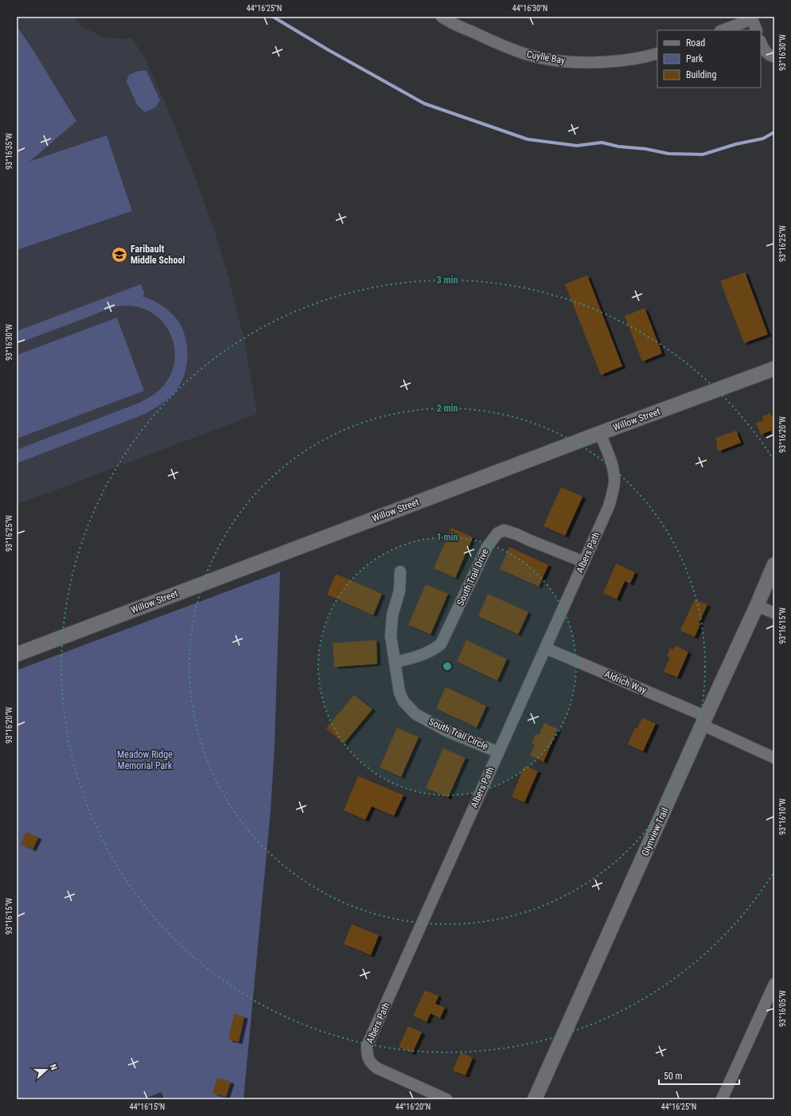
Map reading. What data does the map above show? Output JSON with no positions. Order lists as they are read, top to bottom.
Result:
{
  "streets": {
    "street": [
      "Cuylle Bay",
      "Willow Street",
      "Albers Path",
      "South Trail Drive",
      "Aldrich Way",
      "South Trail Circle",
      "Glynview Trail"
    ]
  },
  "crossings": [
    ["Willow Street", "Albers Path"],
    ["Albers Path", "South Trail Drive"],
    ["Albers Path", "Aldrich Way"],
    ["Albers Path", "South Trail Circle"],
    ["South Trail Drive", "South Trail Circle"],
    ["Aldrich Way", "Glynview Trail"]
  ],
  "parks": ["Meadow Ridge Memorial Park"],
  "places": {
    "school or university": ["Faribault Middle School"]
  },
  "legend": ["Road", "Park", "Building"],
  "scale_bar": "50 m",
  "north": "right",
  "coordinates": [
    "44°16'25\"N",
    "44°16'30\"N",
    "93°16'30\"W",
    "93°16'35\"W",
    "93°16'25\"W",
    "93°16'20\"W",
    "93°16'15\"W",
    "93°16'10\"W",
    "93°16'05\"W",
    "44°16'15\"N",
    "44°16'20\"N"
  ],
  "rings": ["3 min", "2 min", "1 min"]
}
